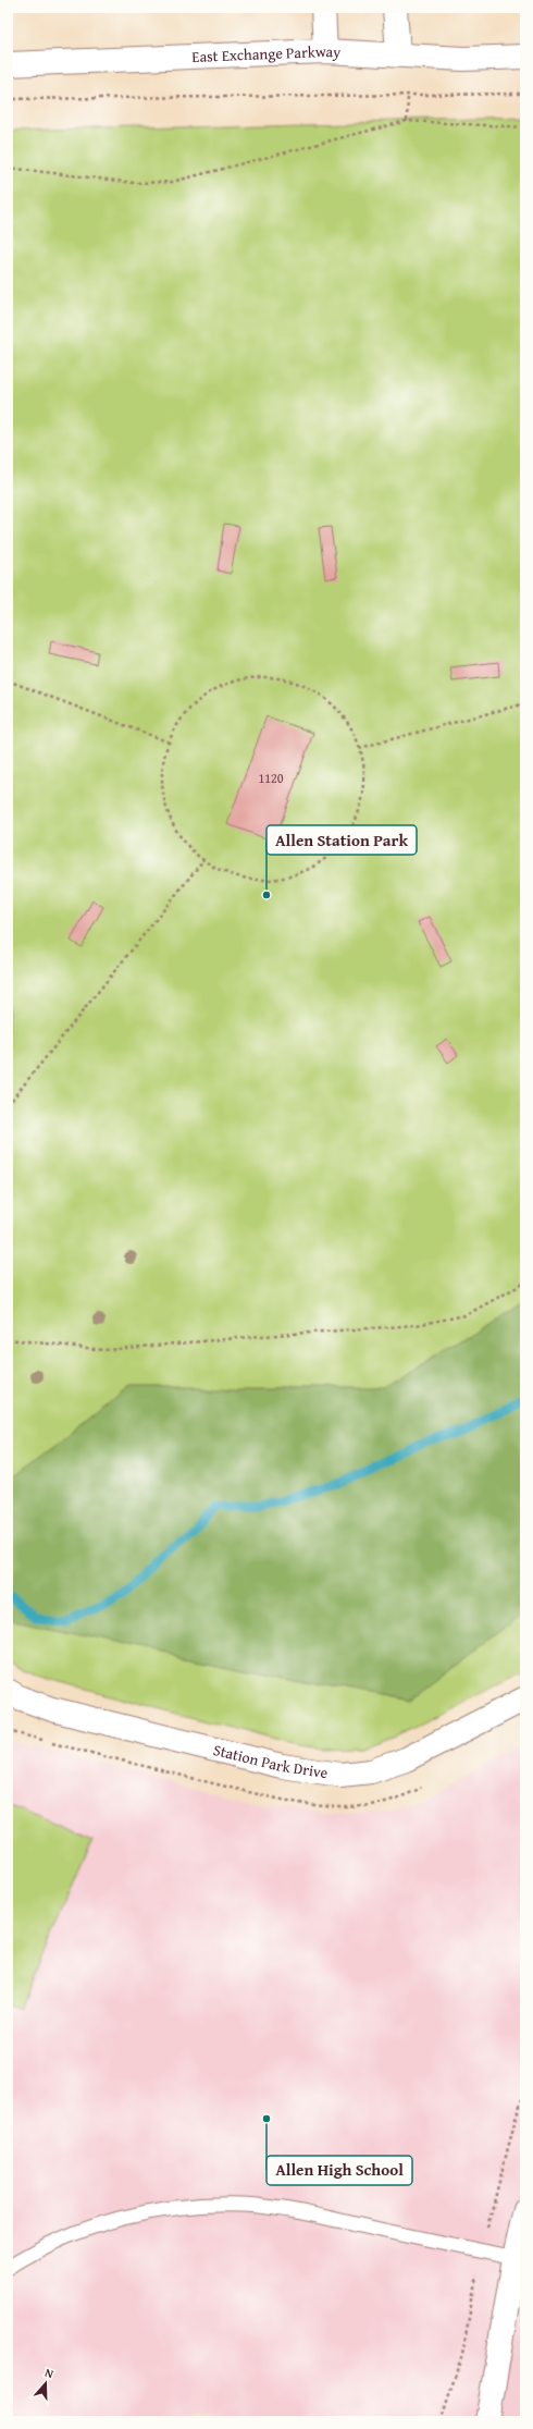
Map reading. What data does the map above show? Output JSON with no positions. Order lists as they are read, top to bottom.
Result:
{
  "streets": {
    "street": ["East Exchange Parkway", "Station Park Drive"]
  },
  "places": ["Allen Station Park", "Allen High School"],
  "house_numbers": ["1120"],
  "north": "top"
}
